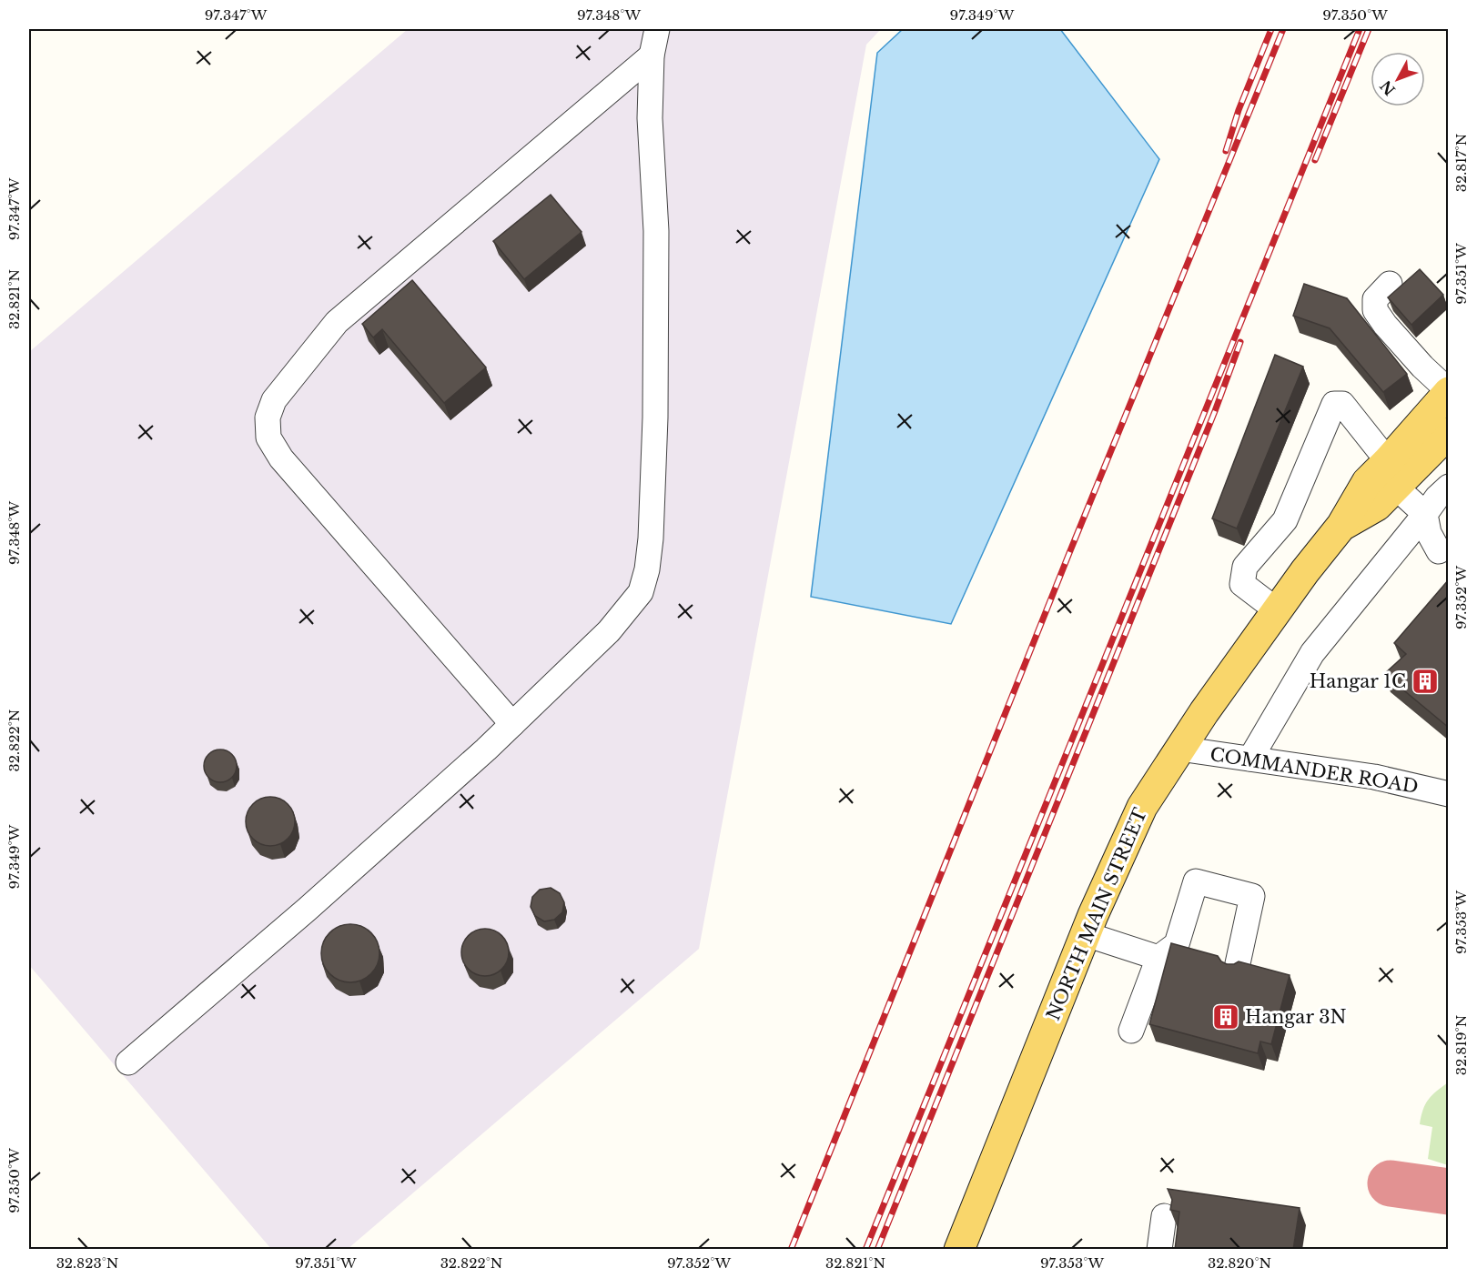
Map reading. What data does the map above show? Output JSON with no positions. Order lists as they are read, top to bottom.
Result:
{
  "streets": {
    "main road": ["NORTH MAIN STREET"],
    "street": ["COMMANDER ROAD"]
  },
  "crossings": [
    ["COMMANDER ROAD", "NORTH MAIN STREET"]
  ],
  "places": {
    "building": ["Hangar 1C", "Hangar 3N"]
  },
  "north": "bottom left",
  "coordinates": [
    "97.347°W",
    "97.348°W",
    "97.349°W",
    "97.350°W",
    "32.817°N",
    "97.351°W",
    "32.821°N",
    "97.352°W",
    "32.822°N",
    "97.353°W",
    "32.819°N",
    "32.823°N",
    "32.820°N"
  ]
}
